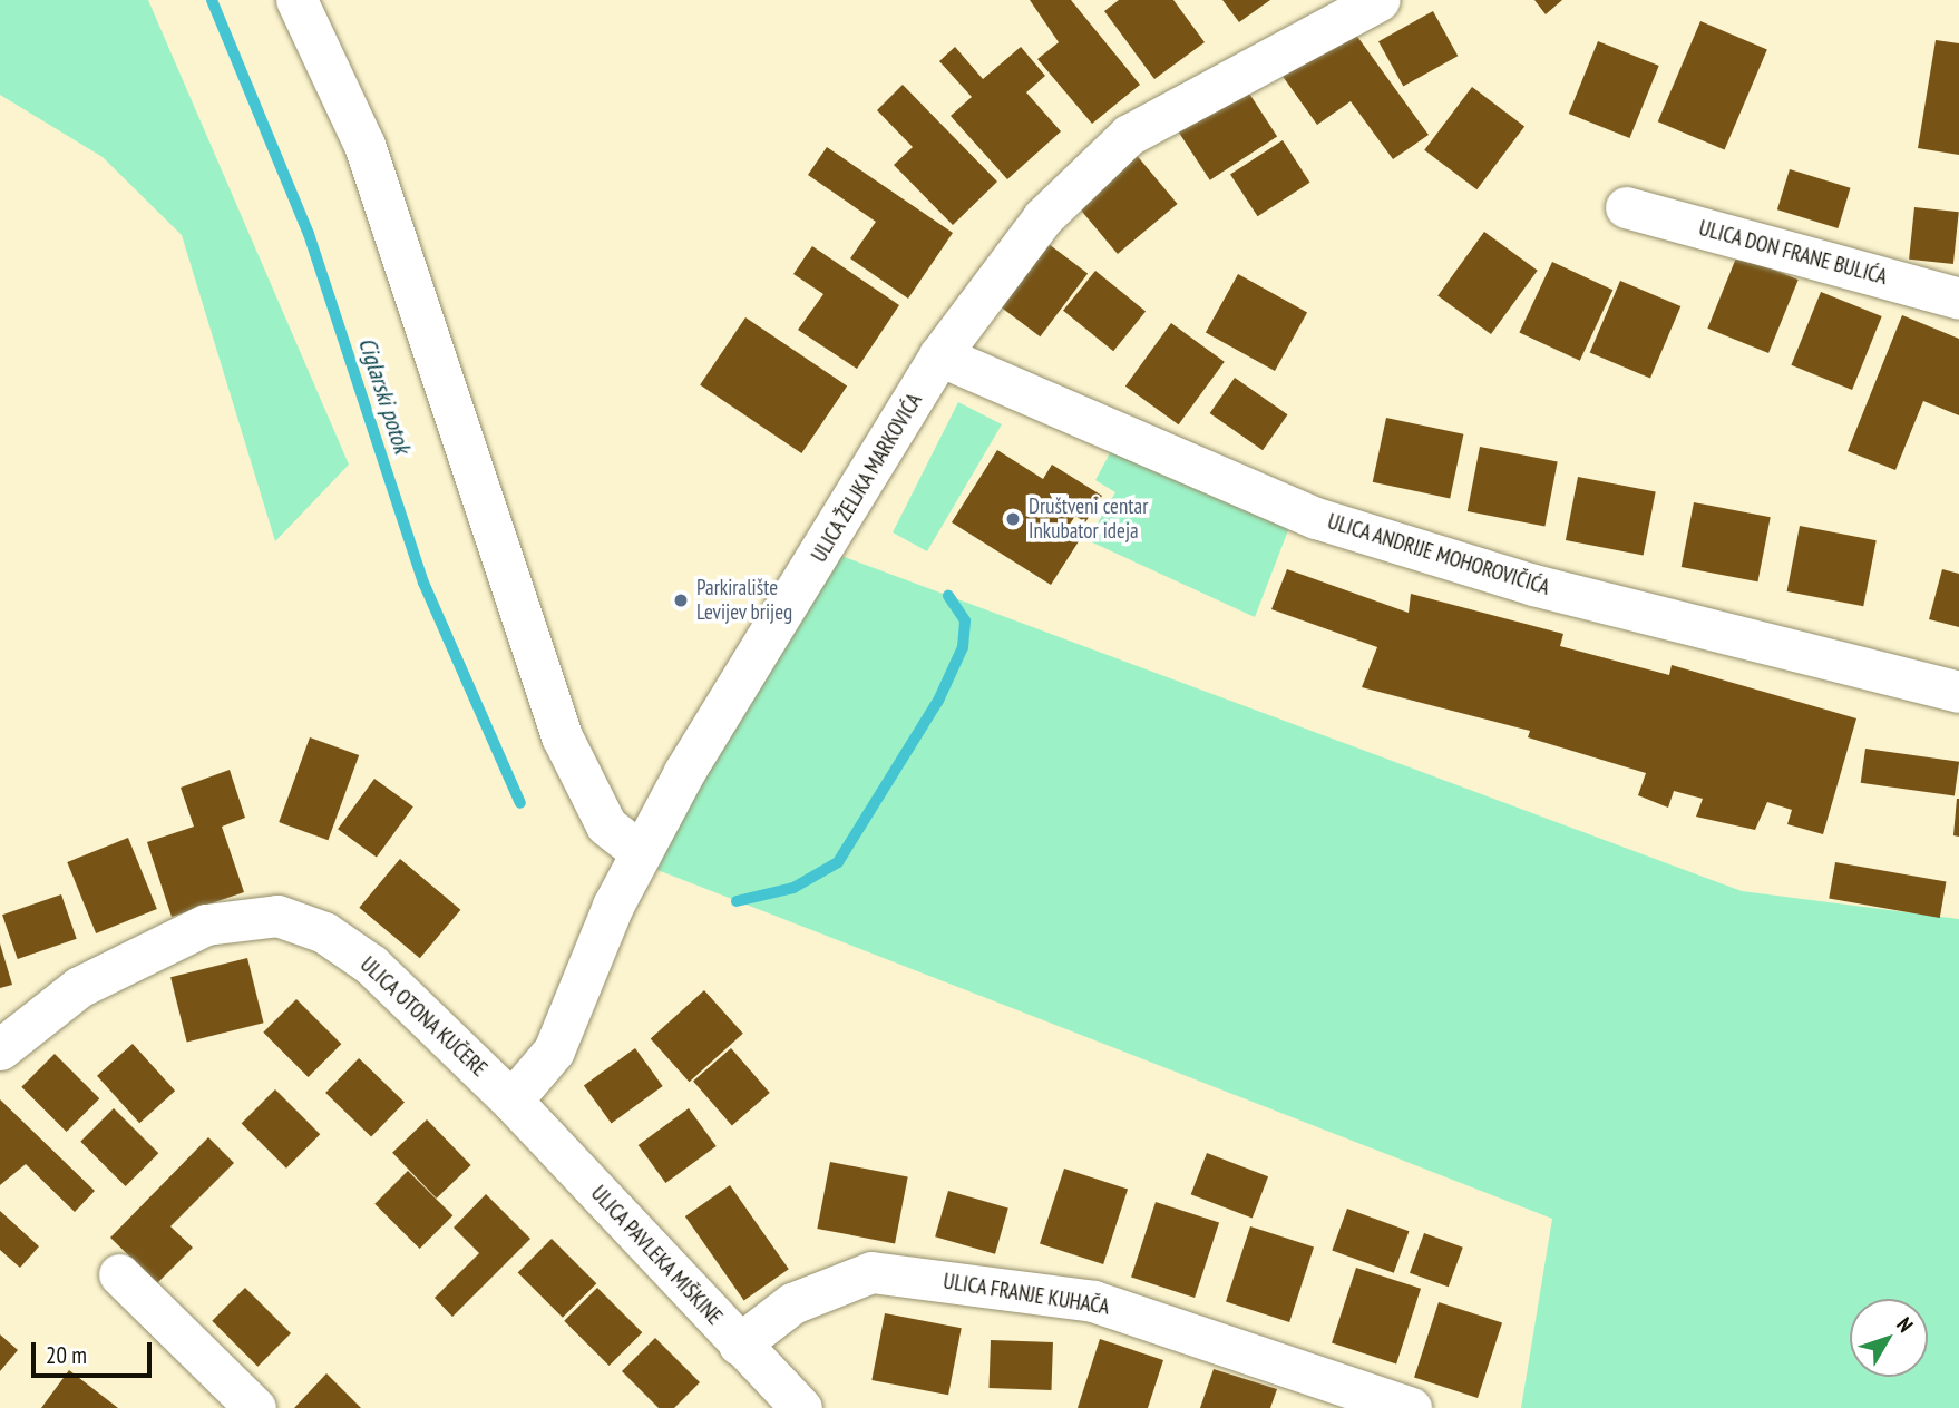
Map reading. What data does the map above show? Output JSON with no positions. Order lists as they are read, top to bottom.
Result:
{
  "streets": {
    "street": [
      "ULICA DON FRANE BULIĆA",
      "ULICA ŽELJKA MARKOVIĆA",
      "ULICA ANDRIJE MOHOROVIČIĆA",
      "ULICA OTONA KUČERE",
      "ULICA PAVLEKA MIŠKINE",
      "ULICA FRANJE KUHAČA"
    ]
  },
  "crossings": [
    ["ULICA ŽELJKA MARKOVIĆA", "ULICA ANDRIJE MOHOROVIČIĆA"],
    ["ULICA ŽELJKA MARKOVIĆA", "ULICA OTONA KUČERE"],
    ["ULICA ŽELJKA MARKOVIĆA", "ULICA PAVLEKA MIŠKINE"],
    ["ULICA OTONA KUČERE", "ULICA PAVLEKA MIŠKINE"],
    ["ULICA PAVLEKA MIŠKINE", "ULICA FRANJE KUHAČA"]
  ],
  "water": ["Ciglarski potok"],
  "places": ["Društveni centar Inkubator ideja", "Parkiralište Levijev brijeg"],
  "scale_bar": "20 m",
  "north": "top right"
}
